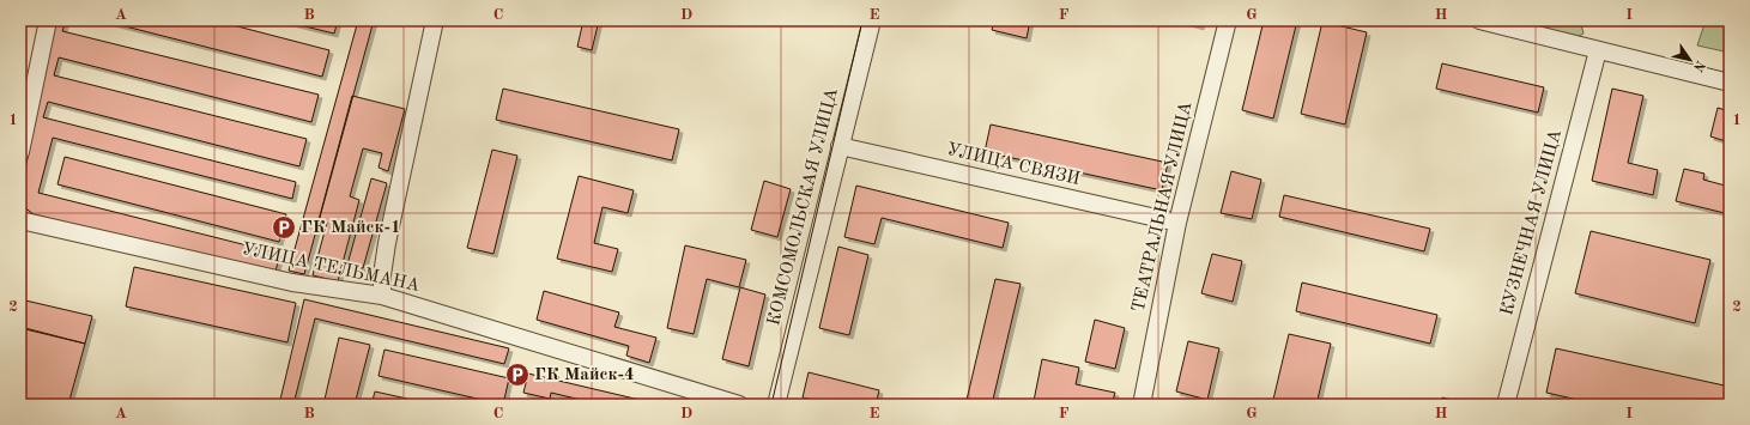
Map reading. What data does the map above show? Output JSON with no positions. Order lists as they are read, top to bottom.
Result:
{
  "streets": {
    "street": [
      "УЛИЦА СВЯЗИ",
      "КОМСОМОЛЬСКАЯ УЛИЦА",
      "ТЕАТРАЛЬНАЯ УЛИЦА",
      "КУЗНЕЧНАЯ УЛИЦА",
      "УЛИЦА ТЕЛЬМАНА"
    ]
  },
  "crossings": [
    ["УЛИЦА СВЯЗИ", "КОМСОМОЛЬСКАЯ УЛИЦА"],
    ["УЛИЦА СВЯЗИ", "ТЕАТРАЛЬНАЯ УЛИЦА"]
  ],
  "places": {
    "parking": ["ГК Майск-1", "ГК Майск-4"]
  },
  "north": "bottom right",
  "grid": {
    "columns": [
      "A",
      "B",
      "C",
      "D",
      "E",
      "F",
      "G",
      "H",
      "I"
    ],
    "rows": ["1", "2"]
  }
}
